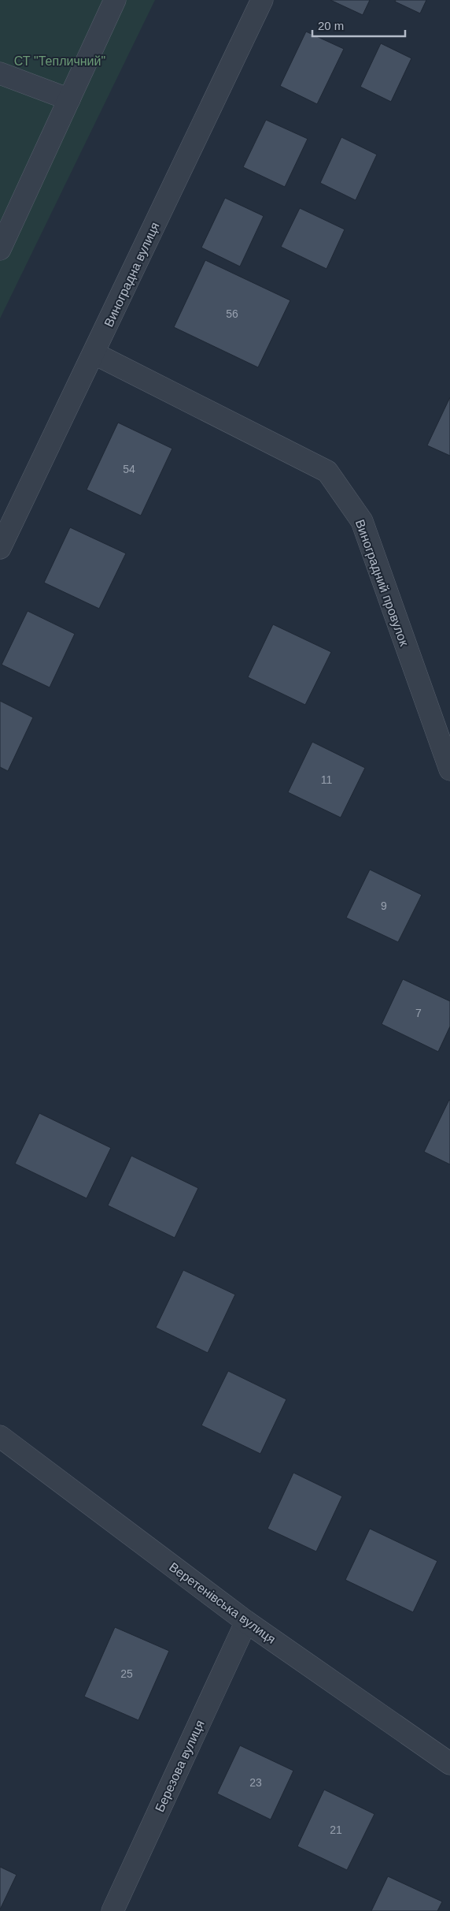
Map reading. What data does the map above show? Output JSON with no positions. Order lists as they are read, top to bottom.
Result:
{
  "streets": {
    "street": [
      "Виноградна вулиця",
      "Виноградний провулок",
      "Веретенівська вулиця",
      "Березова вулиця"
    ]
  },
  "crossings": [
    ["Виноградна вулиця", "Виноградний провулок"],
    ["Веретенівська вулиця", "Березова вулиця"]
  ],
  "parks": ["СТ \"Тепличний\""],
  "house_numbers": [
    "56",
    "54",
    "11",
    "9",
    "7",
    "25",
    "23",
    "21"
  ],
  "scale_bar": "20 m"
}
